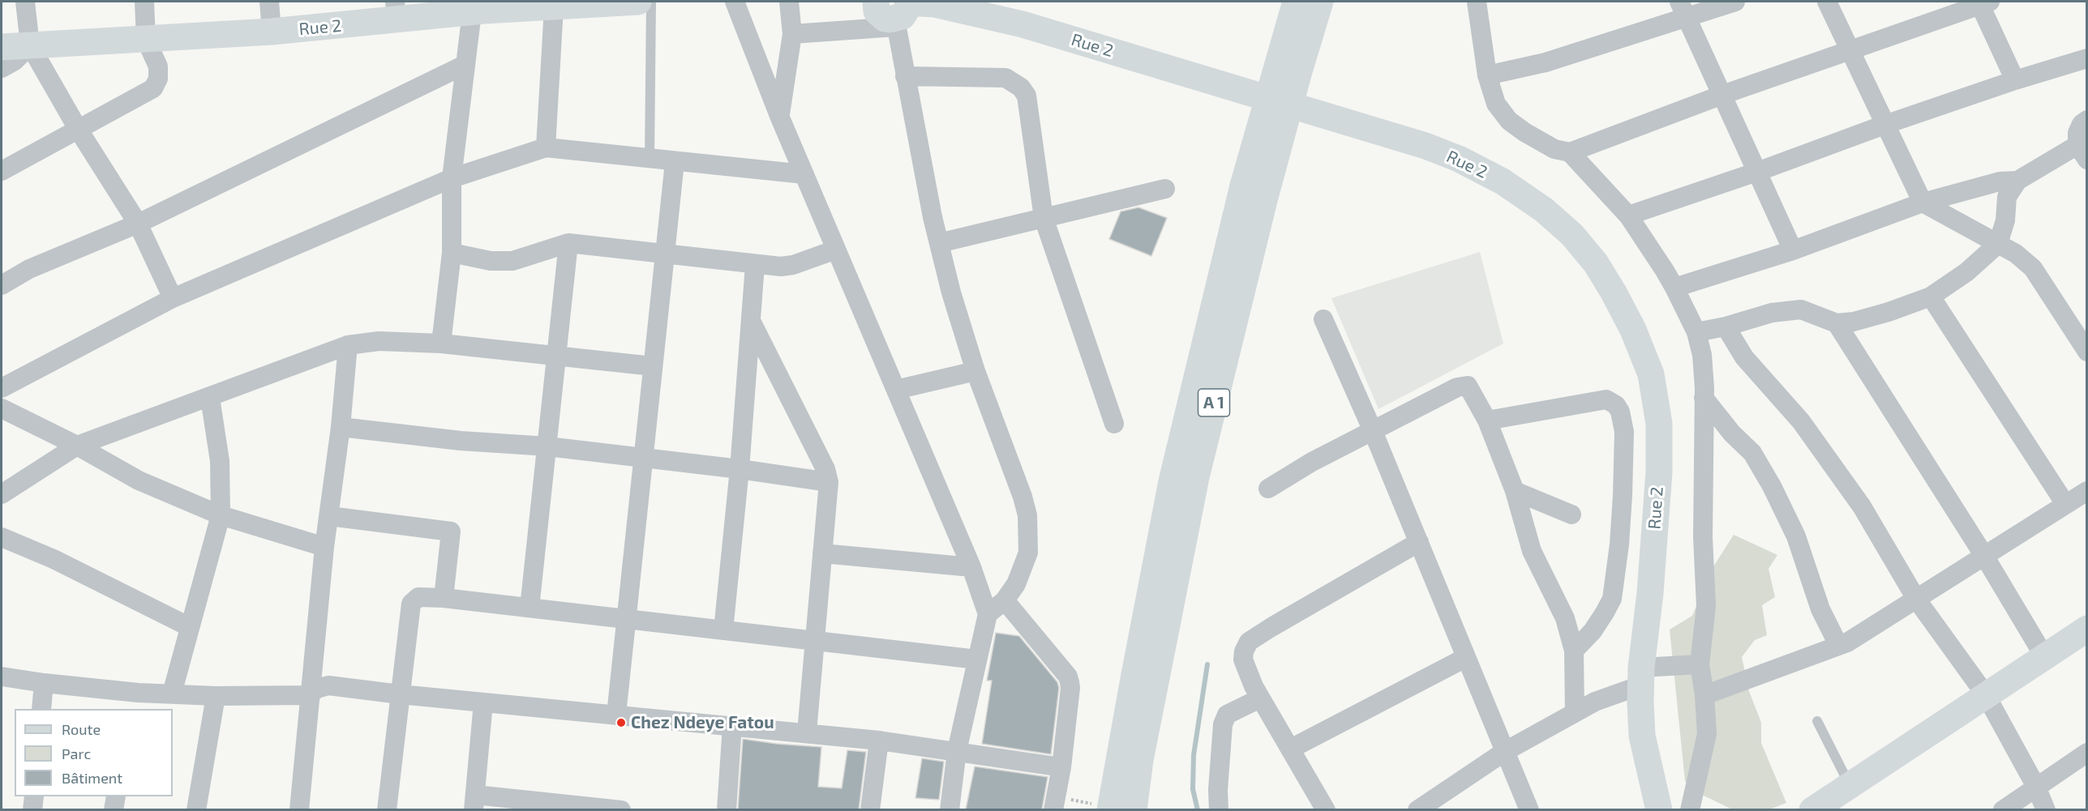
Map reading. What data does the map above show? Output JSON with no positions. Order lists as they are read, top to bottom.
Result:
{
  "streets": {
    "main road": ["Rue 2", "A 1"]
  },
  "places": ["Chez Ndeye Fatou"],
  "legend": ["Route", "Parc", "Bâtiment"]
}
